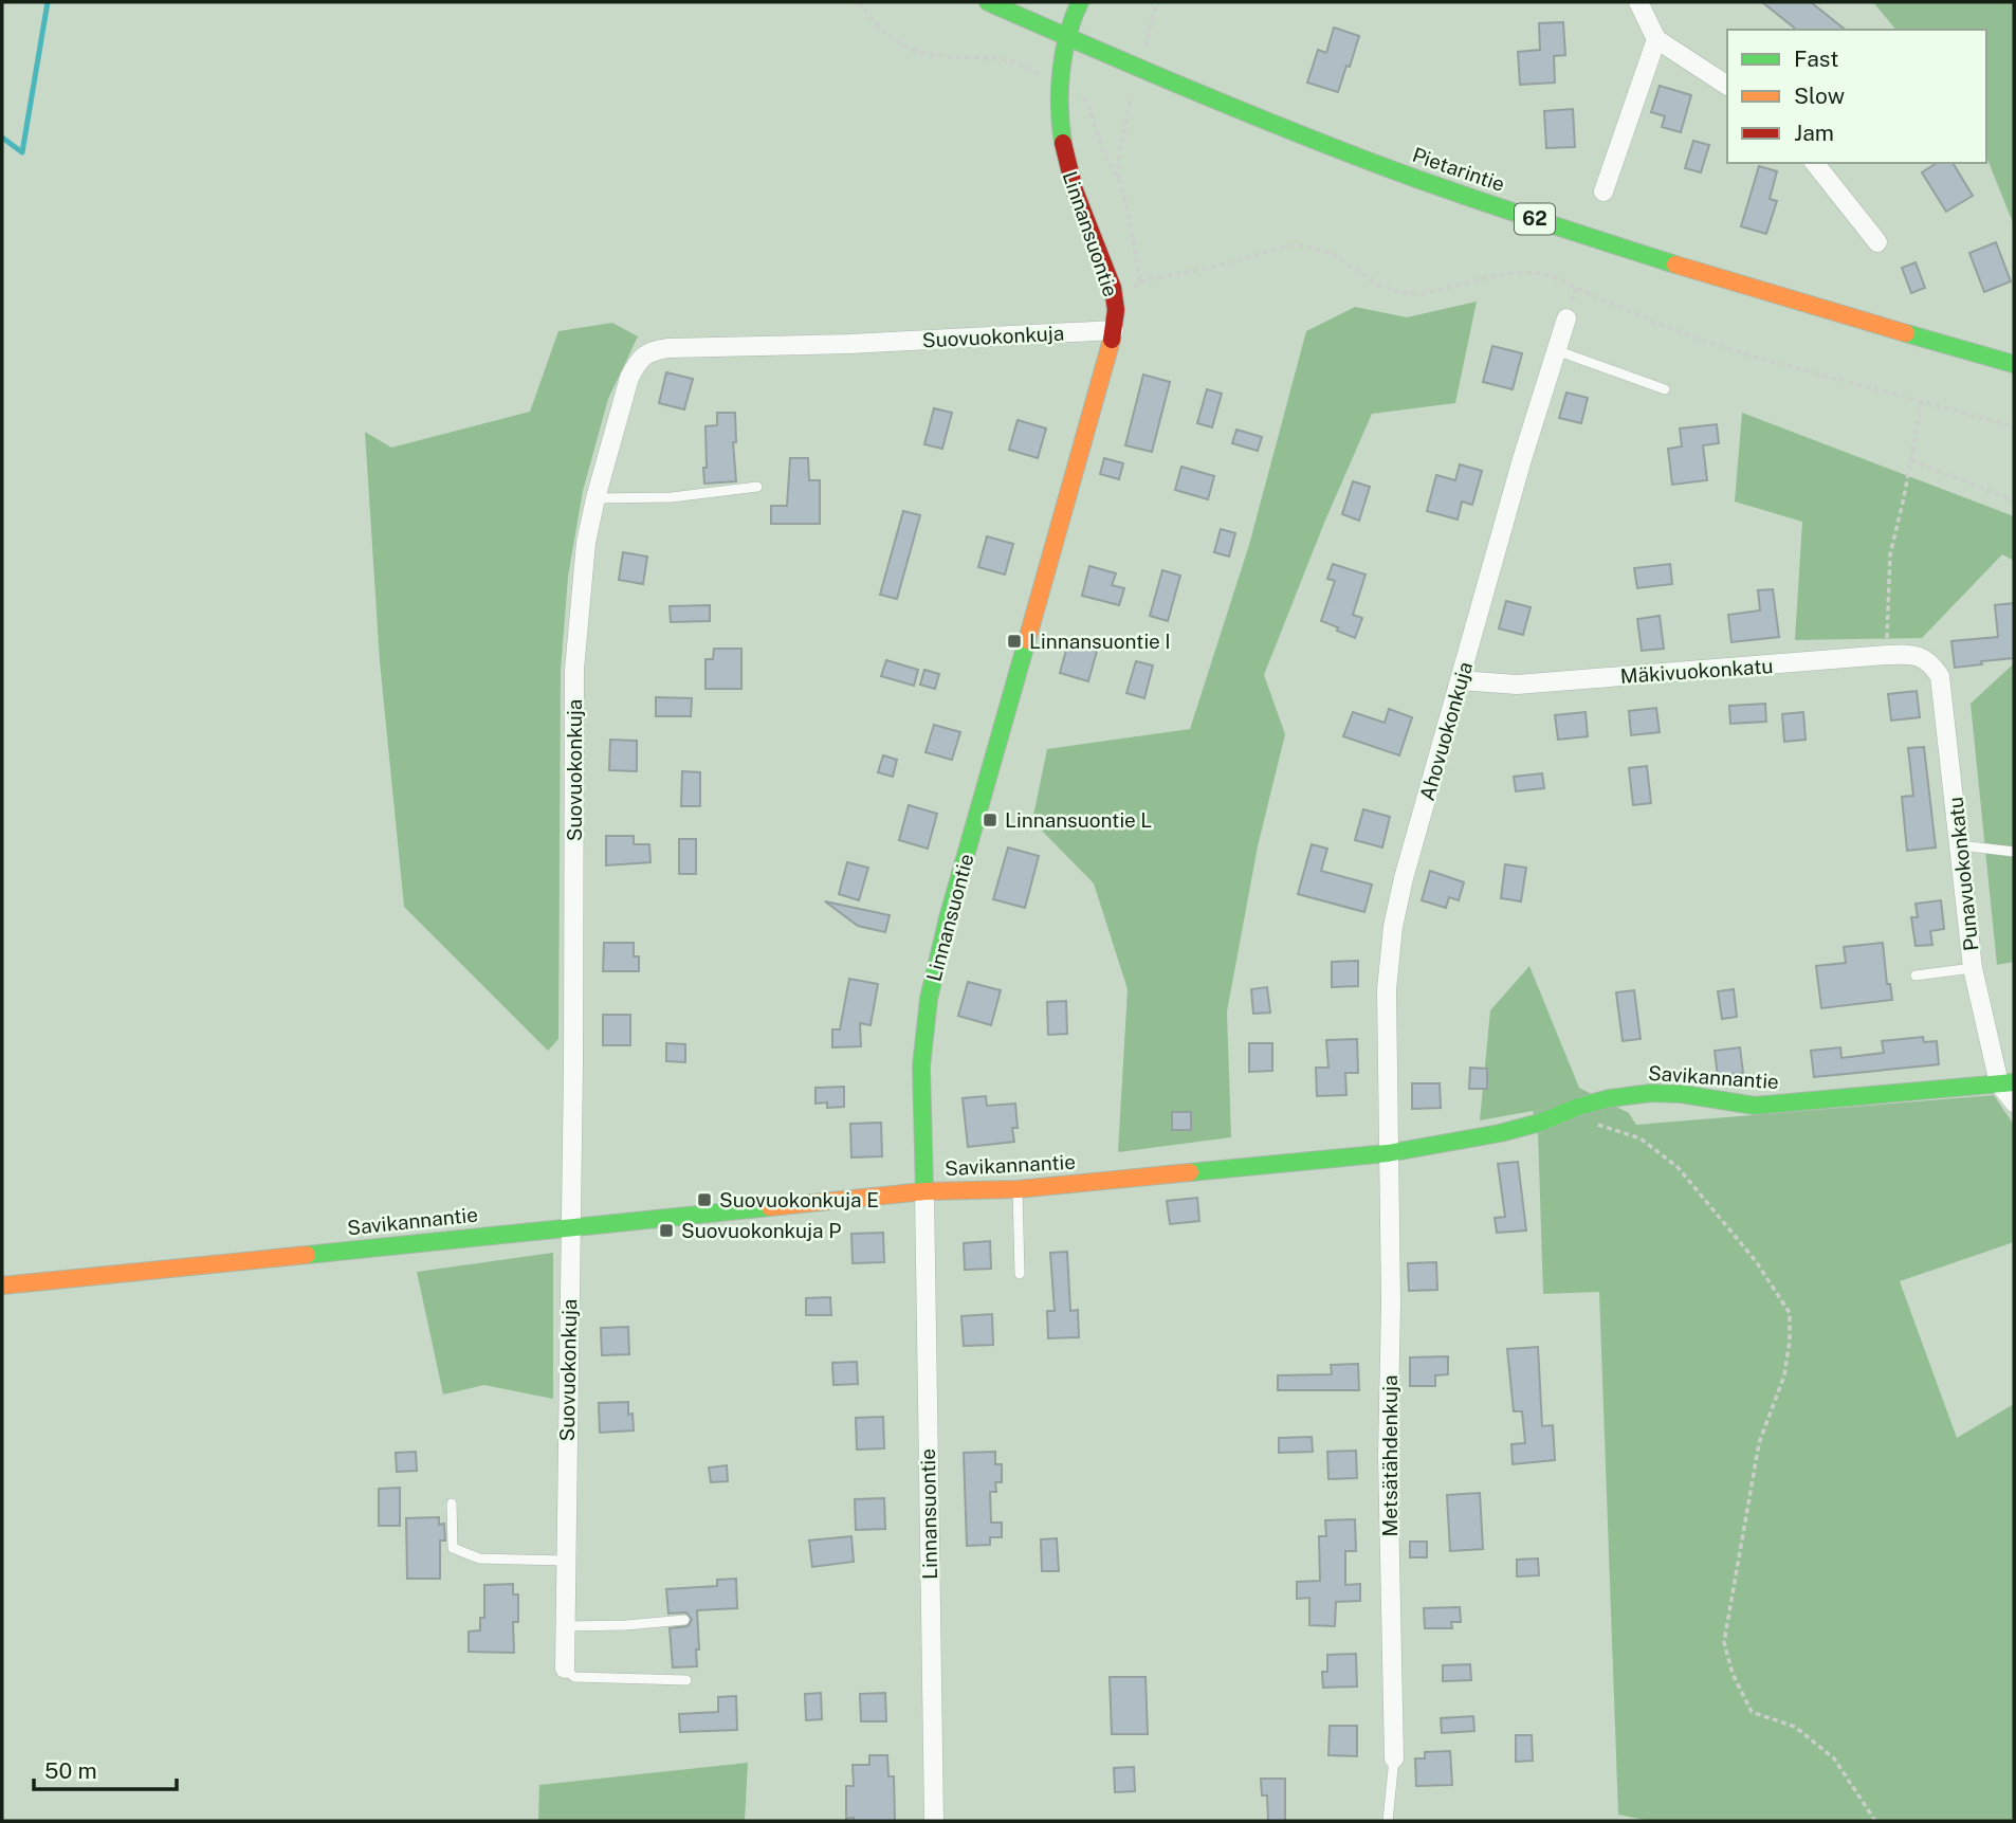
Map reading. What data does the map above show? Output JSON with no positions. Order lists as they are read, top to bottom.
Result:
{
  "streets": {
    "street": [
      "Pietarintie",
      "62",
      "Linnansuontie",
      "Suovuokonkuja",
      "Mäkivuokonkatu",
      "Ahovuokonkuja",
      "Punavuokonkatu",
      "Savikannantie",
      "Metsätähdenkuja"
    ]
  },
  "crossings": [
    ["Pietarintie", "Linnansuontie"],
    ["Linnansuontie", "Suovuokonkuja"],
    ["Linnansuontie", "Savikannantie"],
    ["Suovuokonkuja", "Savikannantie"],
    ["Mäkivuokonkatu", "Ahovuokonkuja"],
    ["Mäkivuokonkatu", "Punavuokonkatu"],
    ["Ahovuokonkuja", "Savikannantie"],
    ["Ahovuokonkuja", "Metsätähdenkuja"],
    ["Punavuokonkatu", "Savikannantie"],
    ["Savikannantie", "Metsätähdenkuja"]
  ],
  "places": {
    "transit": [
      "Linnansuontie I",
      "Linnansuontie L",
      "Suovuokonkuja E",
      "Suovuokonkuja P"
    ]
  },
  "legend": ["Fast", "Slow", "Jam"],
  "scale_bar": "50 m"
}
